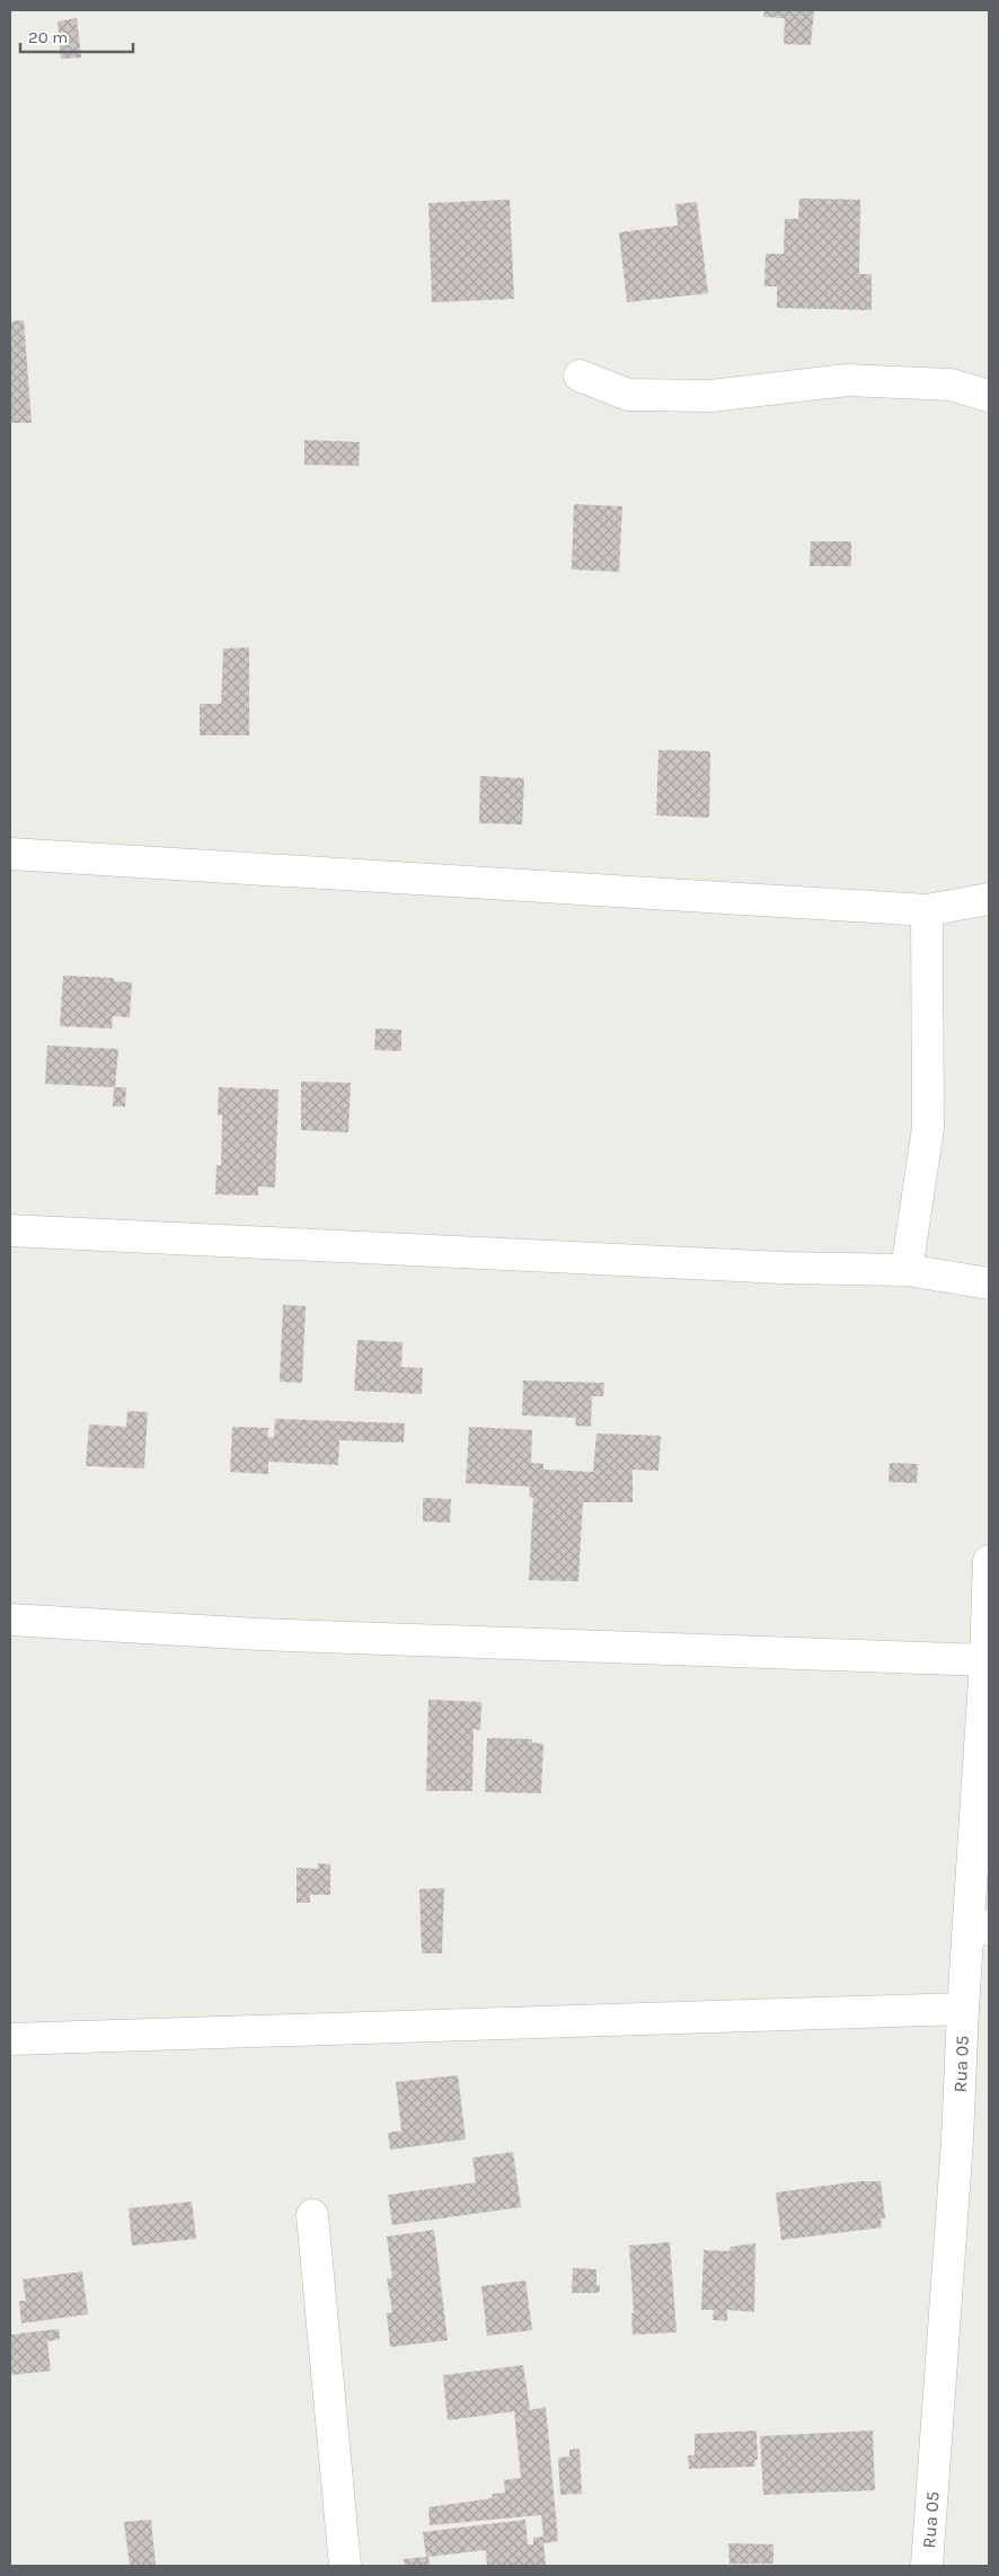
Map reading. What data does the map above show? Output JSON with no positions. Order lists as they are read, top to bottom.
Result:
{
  "streets": {
    "street": ["Rua 05"]
  },
  "scale_bar": "20 m"
}
